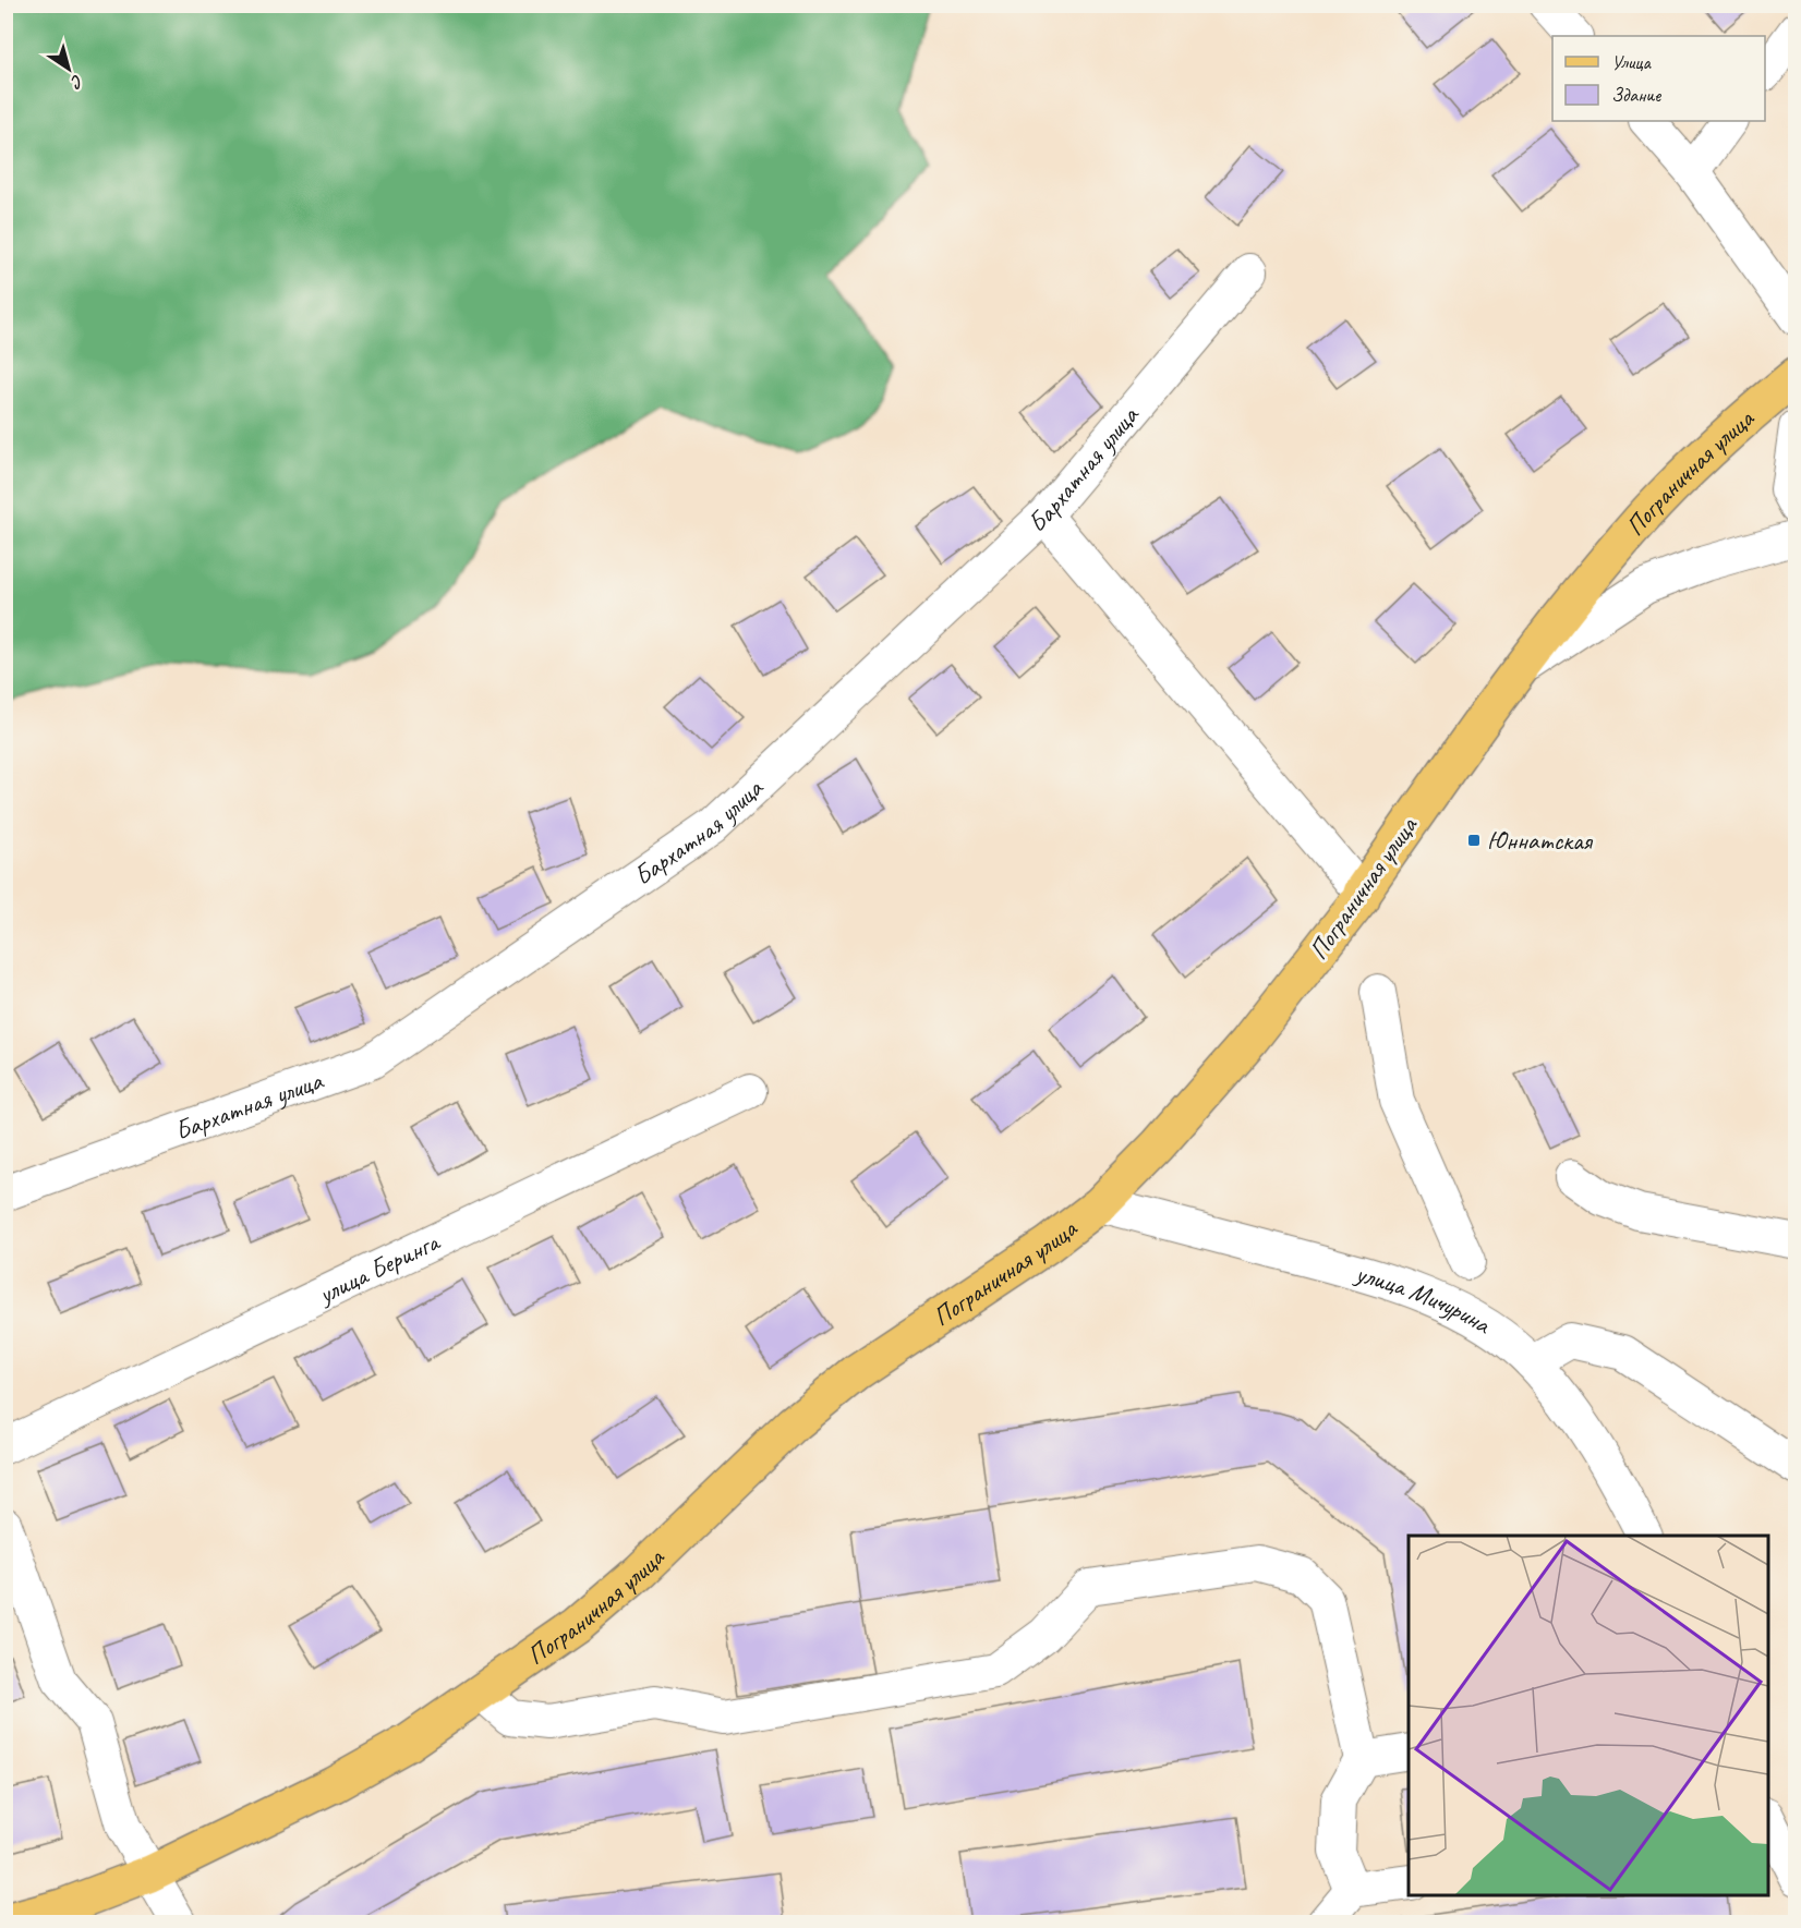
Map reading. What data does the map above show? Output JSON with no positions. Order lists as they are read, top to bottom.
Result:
{
  "streets": {
    "main road": ["Пограничная улица"],
    "street": ["Бархатная улица", "улица Беринга", "улица Мичурина"]
  },
  "crossings": [
    ["Пограничная улица", "улица Мичурина"]
  ],
  "places": {
    "transit": ["Юннатская"]
  },
  "legend": ["Улица", "Здание"],
  "north": "bottom right"
}
